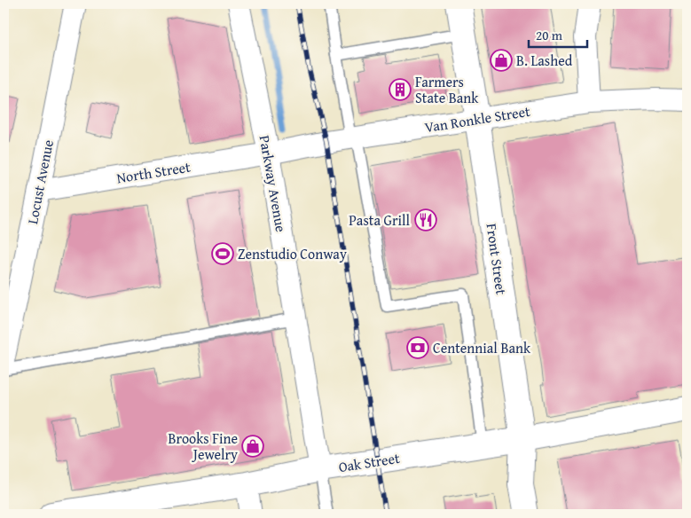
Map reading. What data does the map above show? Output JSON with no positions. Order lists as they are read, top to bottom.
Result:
{
  "streets": {
    "main road": ["Front Street", "Oak Street"],
    "street": [
      "Van Ronkle Street",
      "North Street",
      "Locust Avenue",
      "Parkway Avenue"
    ]
  },
  "crossings": [
    ["Van Ronkle Street", "North Street"],
    ["Van Ronkle Street", "Parkway Avenue"],
    ["Van Ronkle Street", "Front Street"],
    ["North Street", "Locust Avenue"],
    ["North Street", "Parkway Avenue"],
    ["Parkway Avenue", "Oak Street"],
    ["Front Street", "Oak Street"]
  ],
  "places": {
    "shop": ["B. Lashed", "Brooks Fine Jewelry"],
    "building": ["Farmers State Bank"],
    "restaurant": ["Pasta Grill"],
    "sports": ["Zenstudio Conway"],
    "bank": ["Centennial Bank"]
  },
  "scale_bar": "20 m"
}
